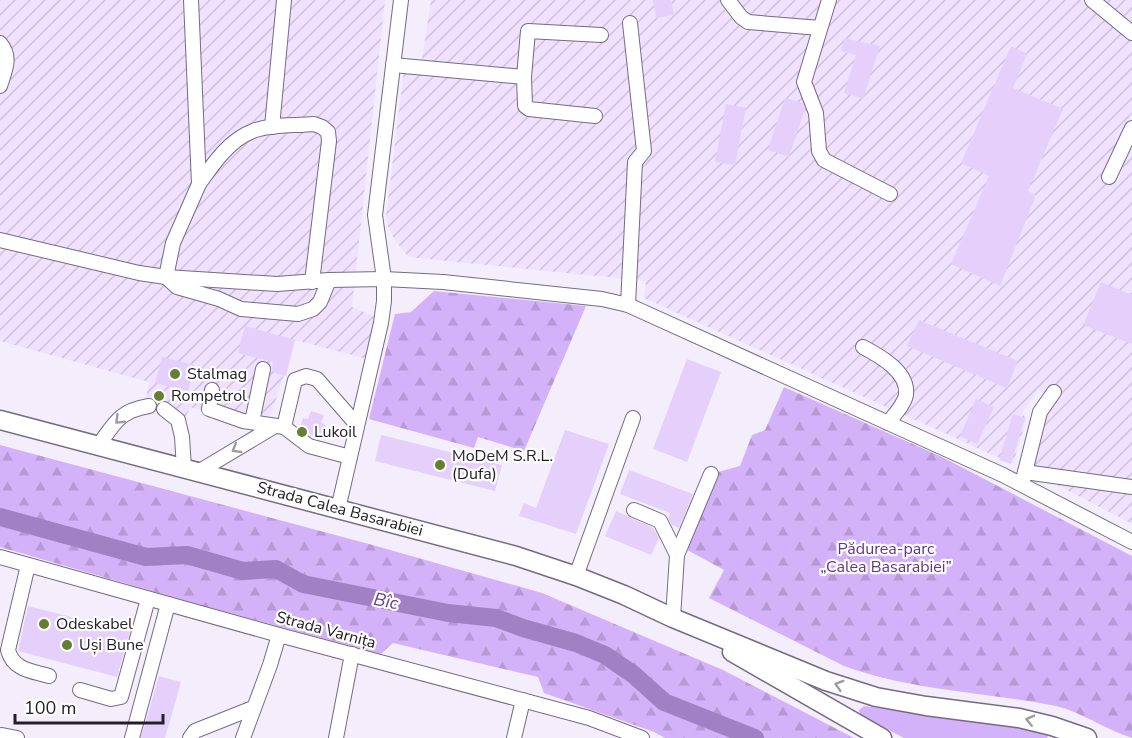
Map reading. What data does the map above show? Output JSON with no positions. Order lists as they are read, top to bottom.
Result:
{
  "streets": {
    "main road": ["Strada Calea Basarabiei"],
    "street": ["Strada Varnița"]
  },
  "water": ["Bîc"],
  "parks": ["Pădurea-parc „Calea Basarabiei”"],
  "places": [
    "Stalmag",
    "Rompetrol",
    "Lukoil",
    "MoDeM S.R.L. (Dufa)",
    "Odeskabel",
    "Uși Bune"
  ],
  "scale_bar": "100 m"
}
